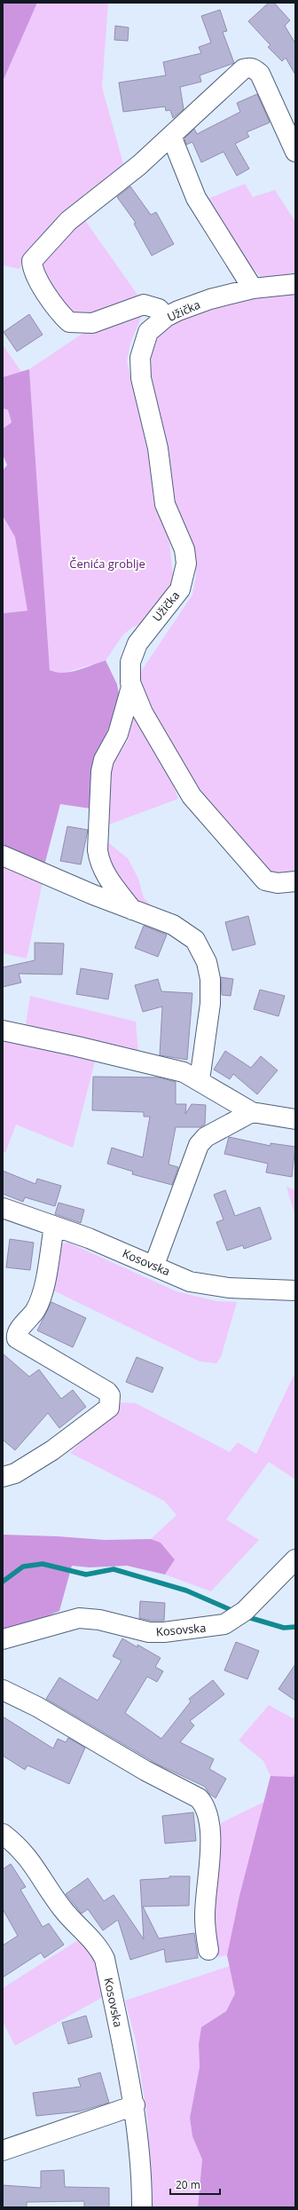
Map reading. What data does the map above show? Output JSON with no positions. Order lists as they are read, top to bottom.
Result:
{
  "streets": {
    "street": ["Užička", "Kosovska"]
  },
  "parks": ["Čenića groblje"],
  "scale_bar": "20 m"
}
